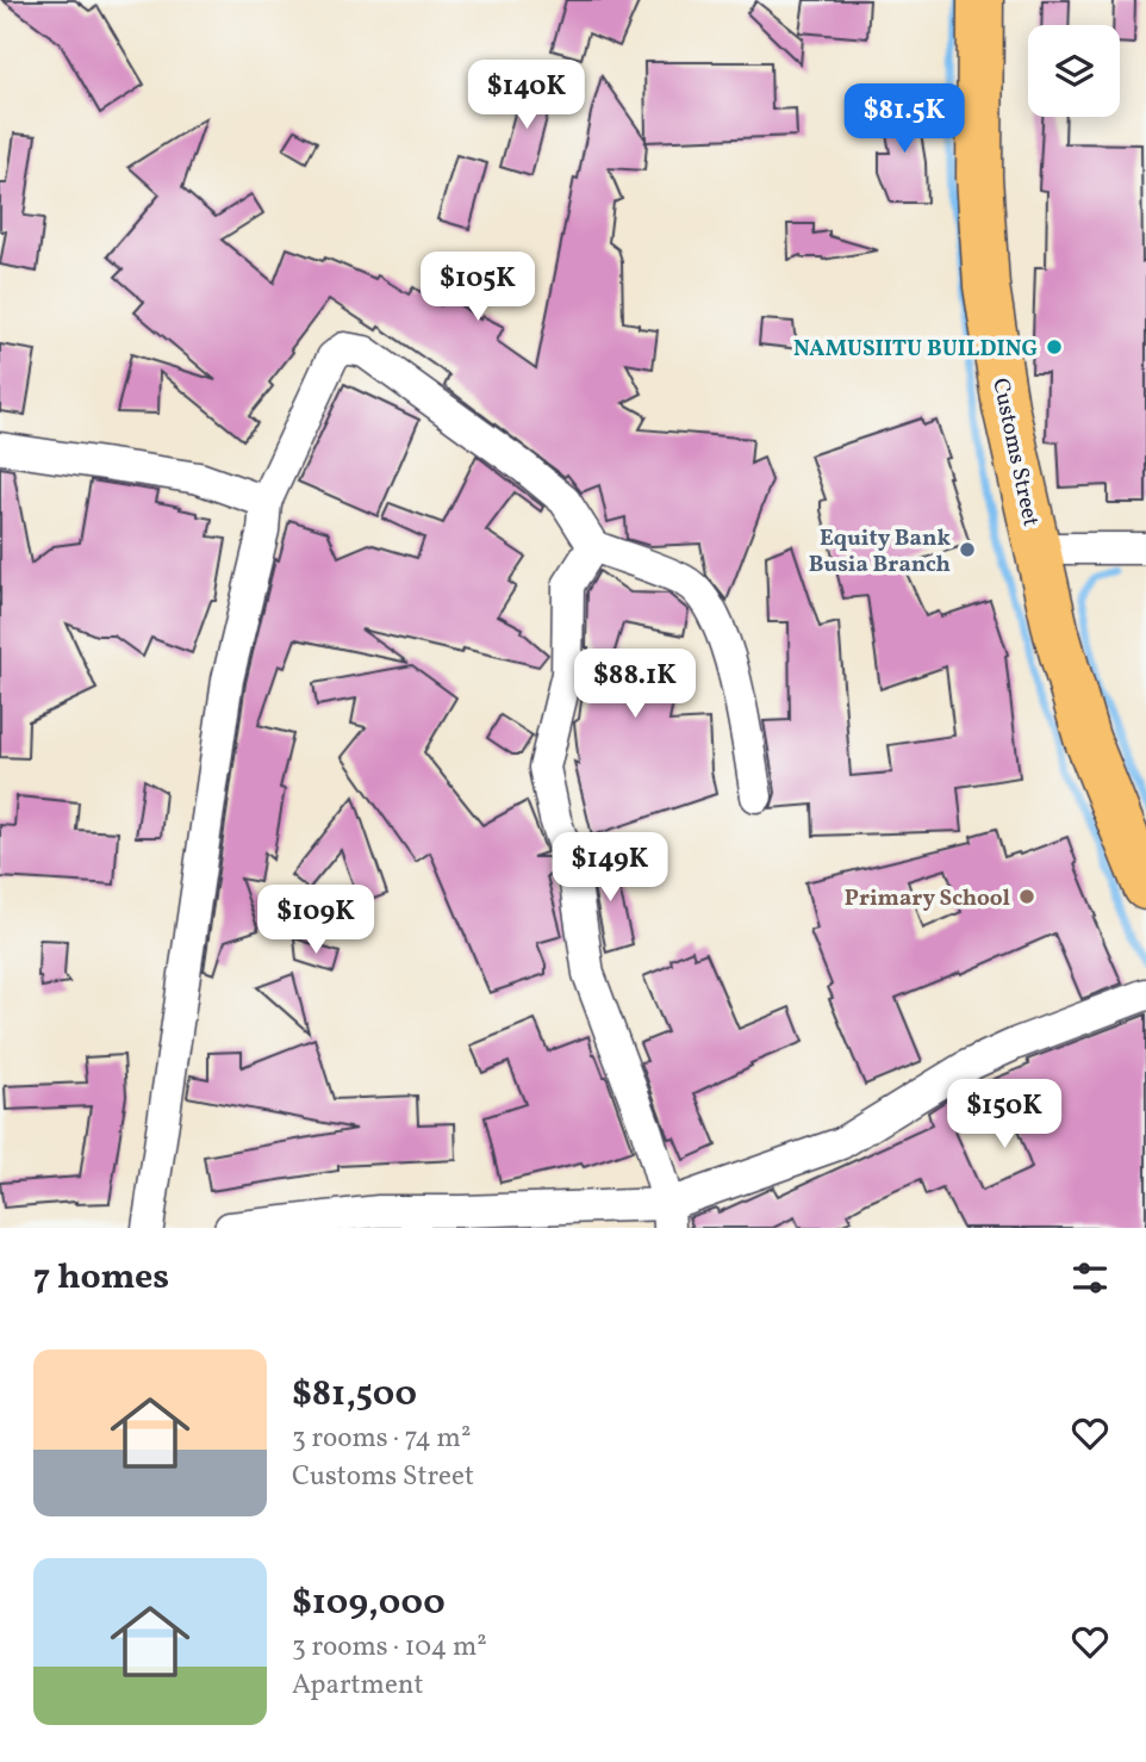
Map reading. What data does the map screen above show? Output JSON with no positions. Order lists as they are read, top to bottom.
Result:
{
  "streets": {
    "highway": ["Customs Street"]
  },
  "places": ["NAMUSIITU BUILDING", "Equity Bank Busia Branch", "Primary School"],
  "page": {
    "price": [
      "$140K",
      "$81.5K",
      "$105K",
      "$88.1K",
      "$149K",
      "$109K",
      "$150K"
    ],
    "heading": "7 homes",
    "list": [
      {
        "name": "$81,500",
        "note": "3 rooms · 74 m² · Customs Street"
      },
      {
        "name": "$109,000",
        "note": "3 rooms · 104 m² · Apartment"
      }
    ]
  }
}
